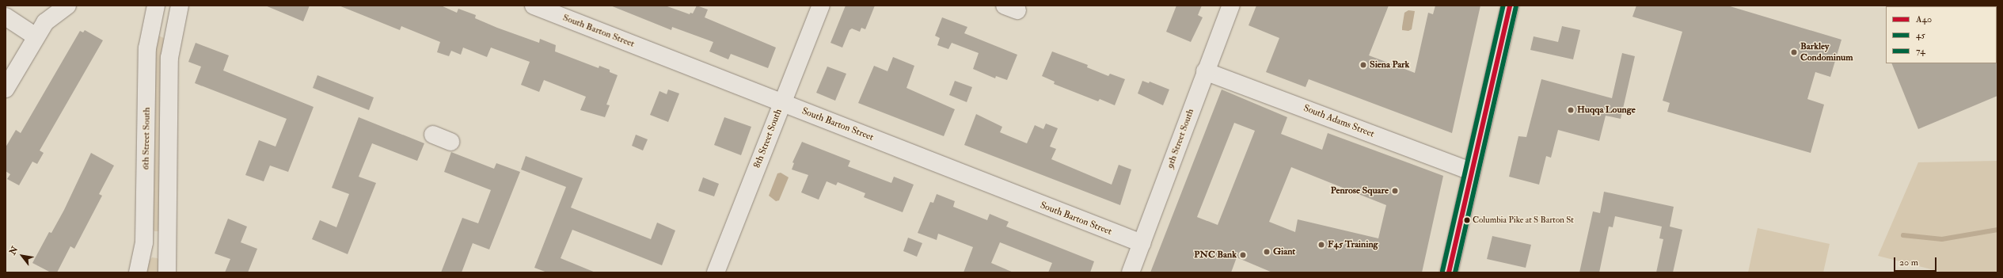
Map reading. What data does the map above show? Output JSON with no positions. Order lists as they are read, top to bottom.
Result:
{
  "streets": {
    "street": [
      "South Barton Street",
      "South Adams Street",
      "6th Street South",
      "8th Street South",
      "9th Street South"
    ]
  },
  "crossings": [
    ["South Barton Street", "8th Street South"],
    ["South Barton Street", "9th Street South"],
    ["South Adams Street", "9th Street South"]
  ],
  "places": [
    "Barkley Condominum",
    "Siena Park",
    "Huqqa Lounge",
    "Penrose Square",
    "Columbia Pike at S Barton St",
    "F45 Training",
    "Giant",
    "PNC Bank"
  ],
  "lines": ["transit line A40", "transit line 74", "transit line 45"],
  "legend": ["A40", "45", "74"],
  "scale_bar": "20 m",
  "north": "top left"
}
